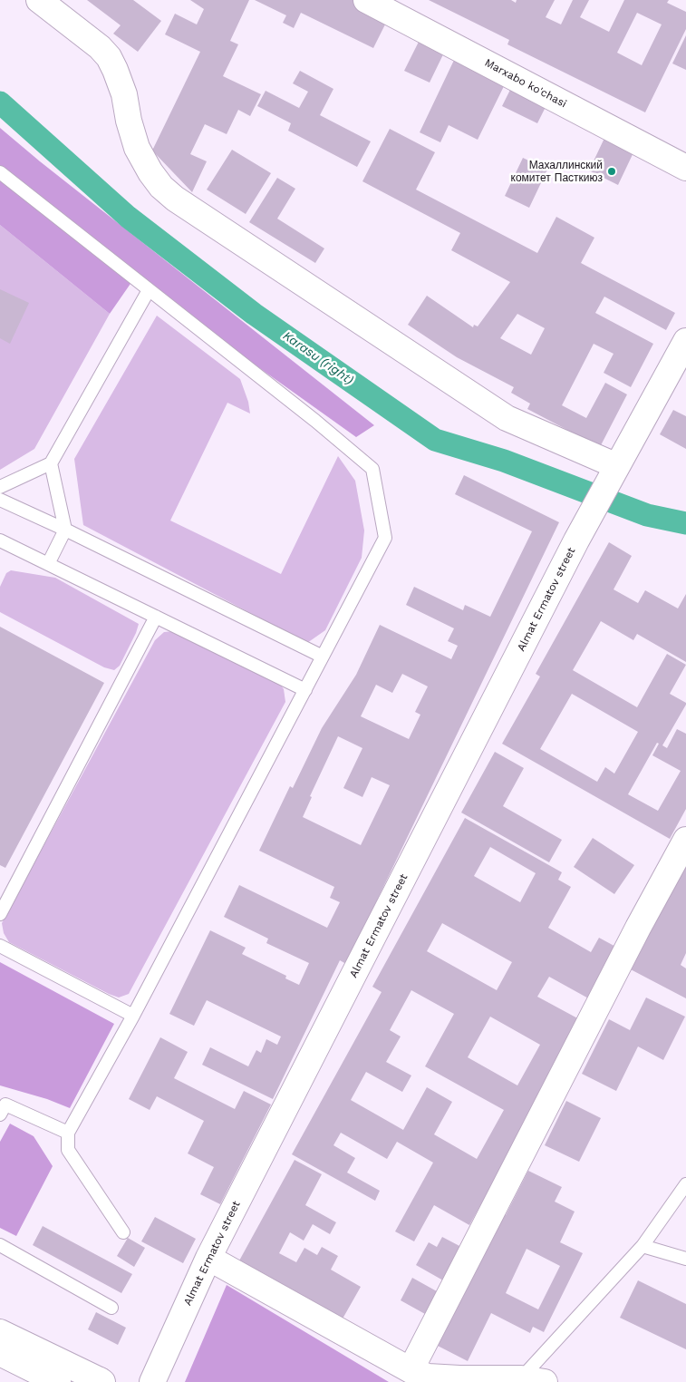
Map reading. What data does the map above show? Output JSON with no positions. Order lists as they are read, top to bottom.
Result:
{
  "streets": {
    "street": ["Marxabo ko'chasi", "Almat Ermatov street"]
  },
  "water": ["Karasu (right)"],
  "places": ["Махаллинский комитет Пасткиюз"]
}
